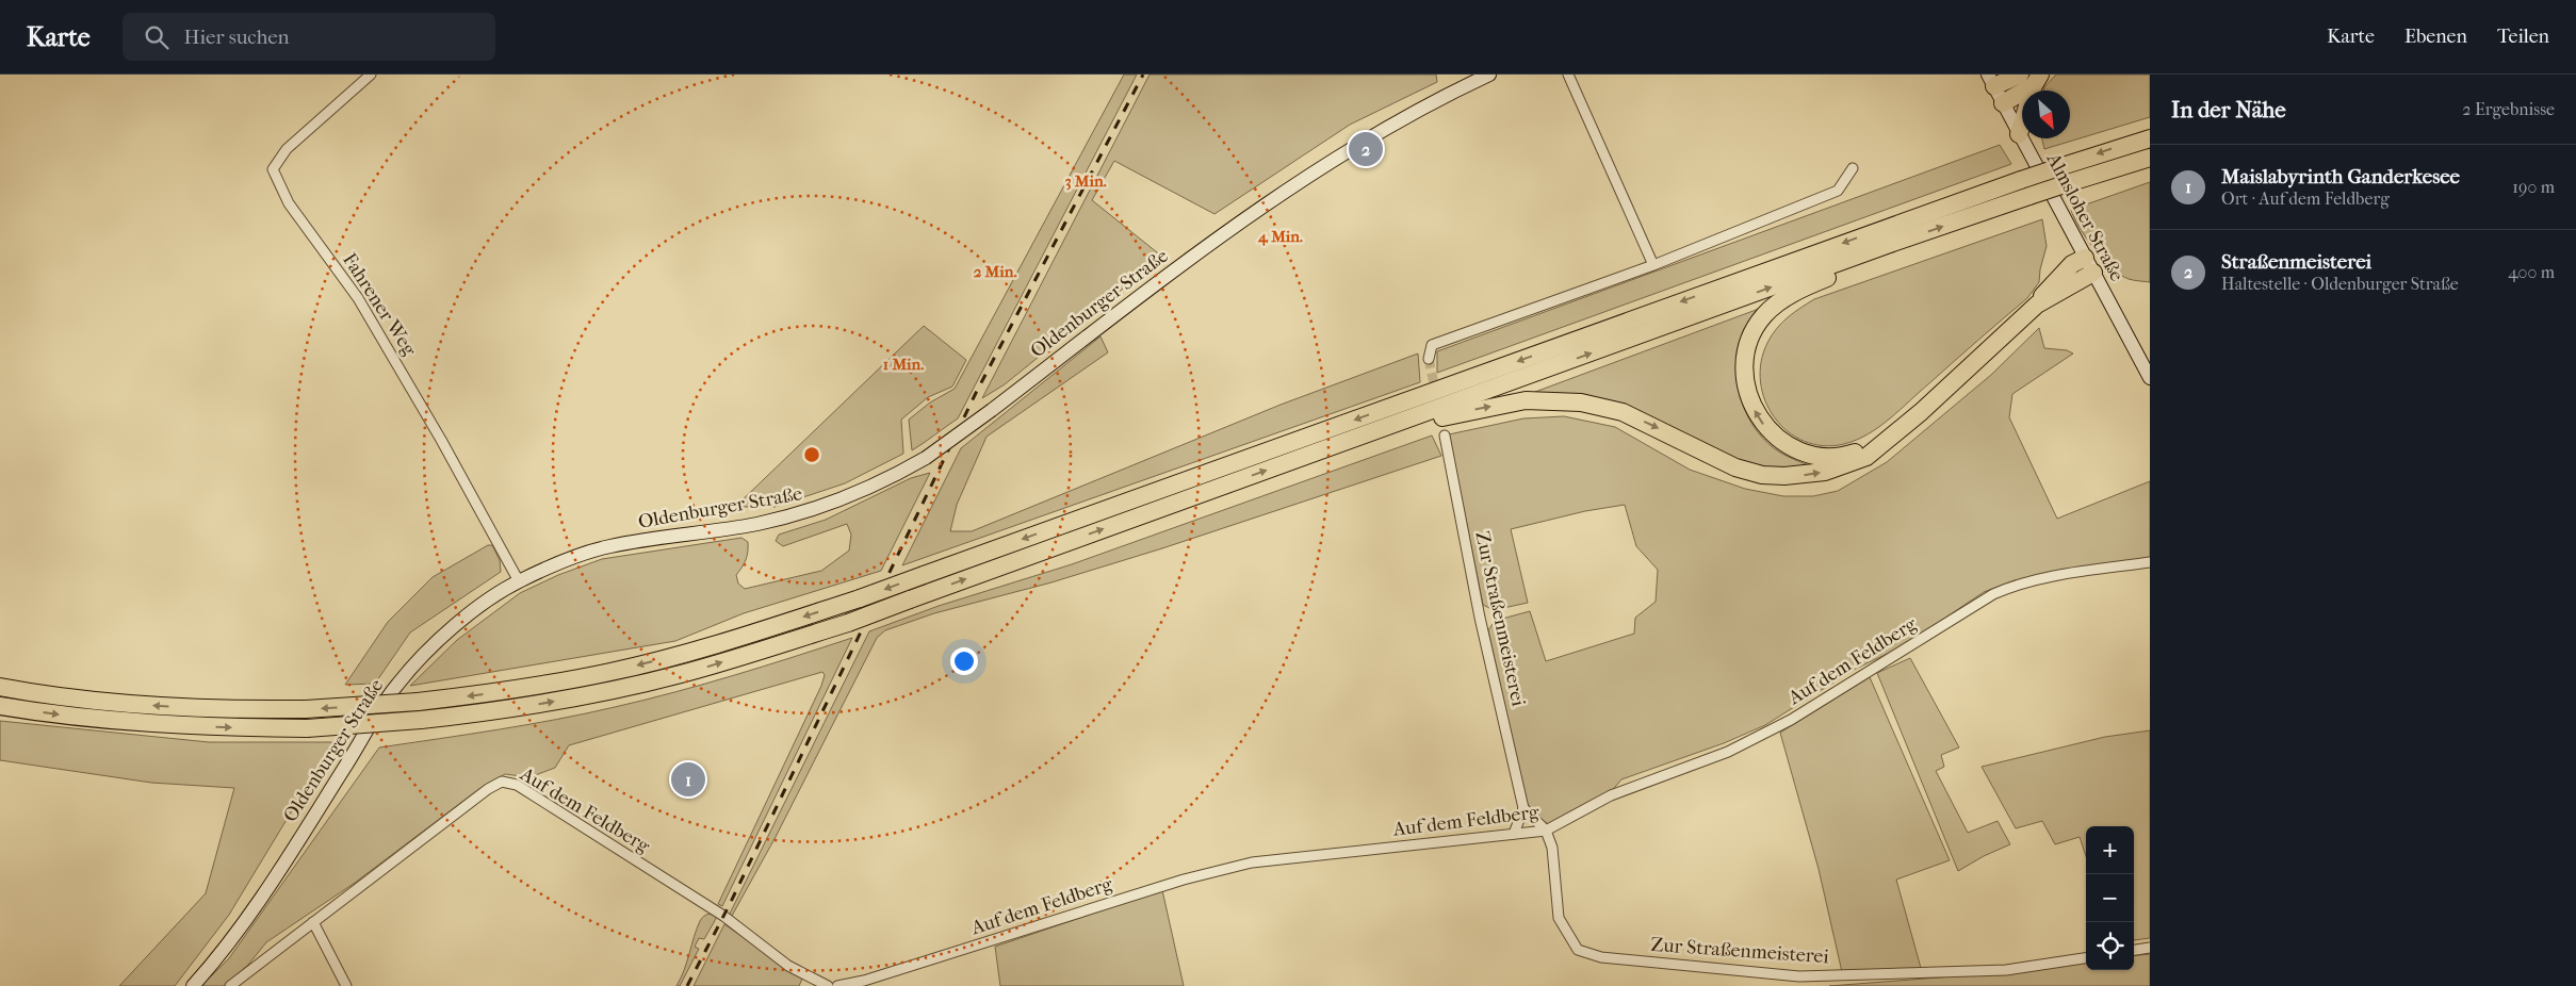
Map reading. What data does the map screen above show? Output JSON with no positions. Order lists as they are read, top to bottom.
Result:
{
  "streets": {
    "main road": ["Almsloher Straße", "Oldenburger Straße"],
    "street": ["Fahrener Weg", "Zur Straßenmeisterei", "Auf dem Feldberg"]
  },
  "crossings": [
    ["Oldenburger Straße", "Fahrener Weg"],
    ["Zur Straßenmeisterei", "Auf dem Feldberg"]
  ],
  "north": "bottom right",
  "page": {
    "header": "Karte",
    "search": "Hier suchen",
    "nav": ["Karte", "Ebenen", "Teilen"],
    "heading": ["In der Nähe", "2 Ergebnisse"],
    "pins": ["2", "1"],
    "list": [
      {
        "mark": "1",
        "name": "Maislabyrinth Ganderkesee",
        "note": "Ort · Auf dem Feldberg",
        "value": "190 m"
      },
      {
        "mark": "2",
        "name": "Straßenmeisterei",
        "note": "Haltestelle · Oldenburger Straße",
        "value": "400 m"
      }
    ],
    "map_buttons": ["+", "−"]
  },
  "rings": [
    "3 Min.",
    "4 Min.",
    "2 Min.",
    "1 Min."
  ]
}
